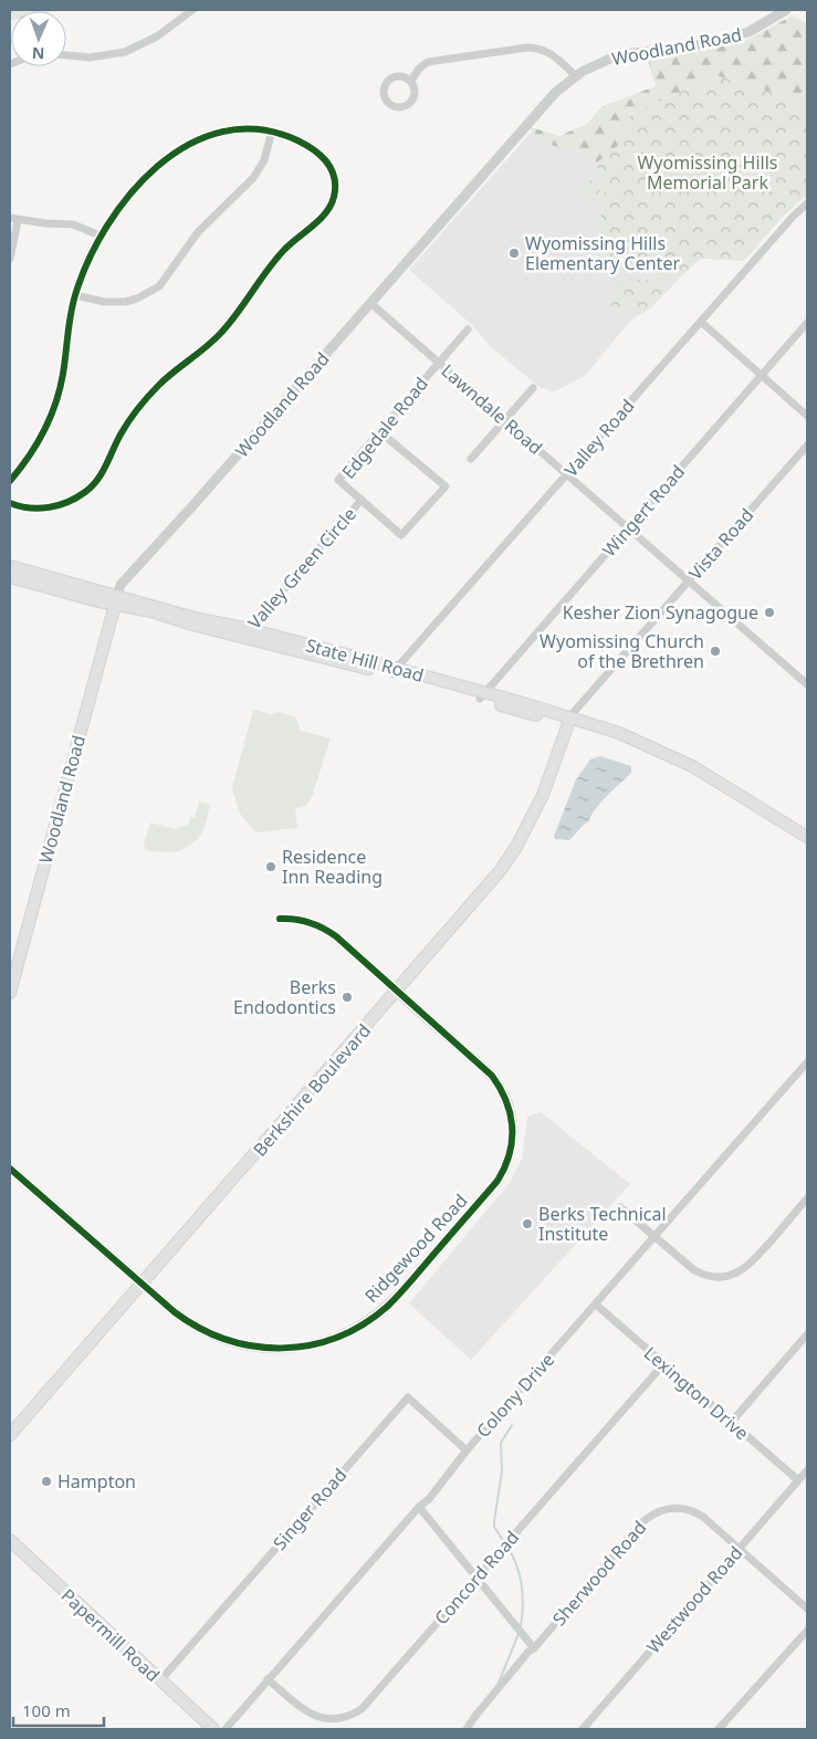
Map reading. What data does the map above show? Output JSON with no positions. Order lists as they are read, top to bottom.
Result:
{
  "streets": {
    "main road": [
      "Woodland Road",
      "State Hill Road",
      "Berkshire Boulevard",
      "Papermill Road"
    ],
    "street": [
      "Lawndale Road",
      "Edgedale Road",
      "Valley Road",
      "Wingert Road",
      "Vista Road",
      "Valley Green Circle",
      "Ridgewood Road",
      "Lexington Drive",
      "Colony Drive",
      "Singer Road",
      "Sherwood Road",
      "Concord Road",
      "Westwood Road"
    ]
  },
  "crossings": [
    ["Woodland Road", "Lawndale Road"],
    ["Woodland Road", "State Hill Road"],
    ["Lawndale Road", "Edgedale Road"],
    ["Lawndale Road", "Valley Road"],
    ["Lawndale Road", "Wingert Road"],
    ["Lawndale Road", "Vista Road"],
    ["Edgedale Road", "Valley Green Circle"],
    ["Valley Road", "State Hill Road"],
    ["Wingert Road", "State Hill Road"],
    ["Vista Road", "State Hill Road"],
    ["Vista Road", "Berkshire Boulevard"],
    ["Valley Green Circle", "State Hill Road"],
    ["State Hill Road", "Berkshire Boulevard"],
    ["Berkshire Boulevard", "Ridgewood Road"],
    ["Lexington Drive", "Colony Drive"],
    ["Lexington Drive", "Concord Road"],
    ["Lexington Drive", "Westwood Road"],
    ["Colony Drive", "Singer Road"],
    ["Colony Drive", "Concord Road"],
    ["Singer Road", "Papermill Road"],
    ["Sherwood Road", "Westwood Road"]
  ],
  "parks": ["Wyomissing Hills Memorial Park"],
  "places": [
    "Wyomissing Hills Elementary Center",
    "Kesher Zion Synagogue",
    "Wyomissing Church of the Brethren",
    "Residence Inn Reading",
    "Berks Endodontics",
    "Berks Technical Institute",
    "Hampton"
  ],
  "scale_bar": "100 m",
  "north": "bottom"
}
